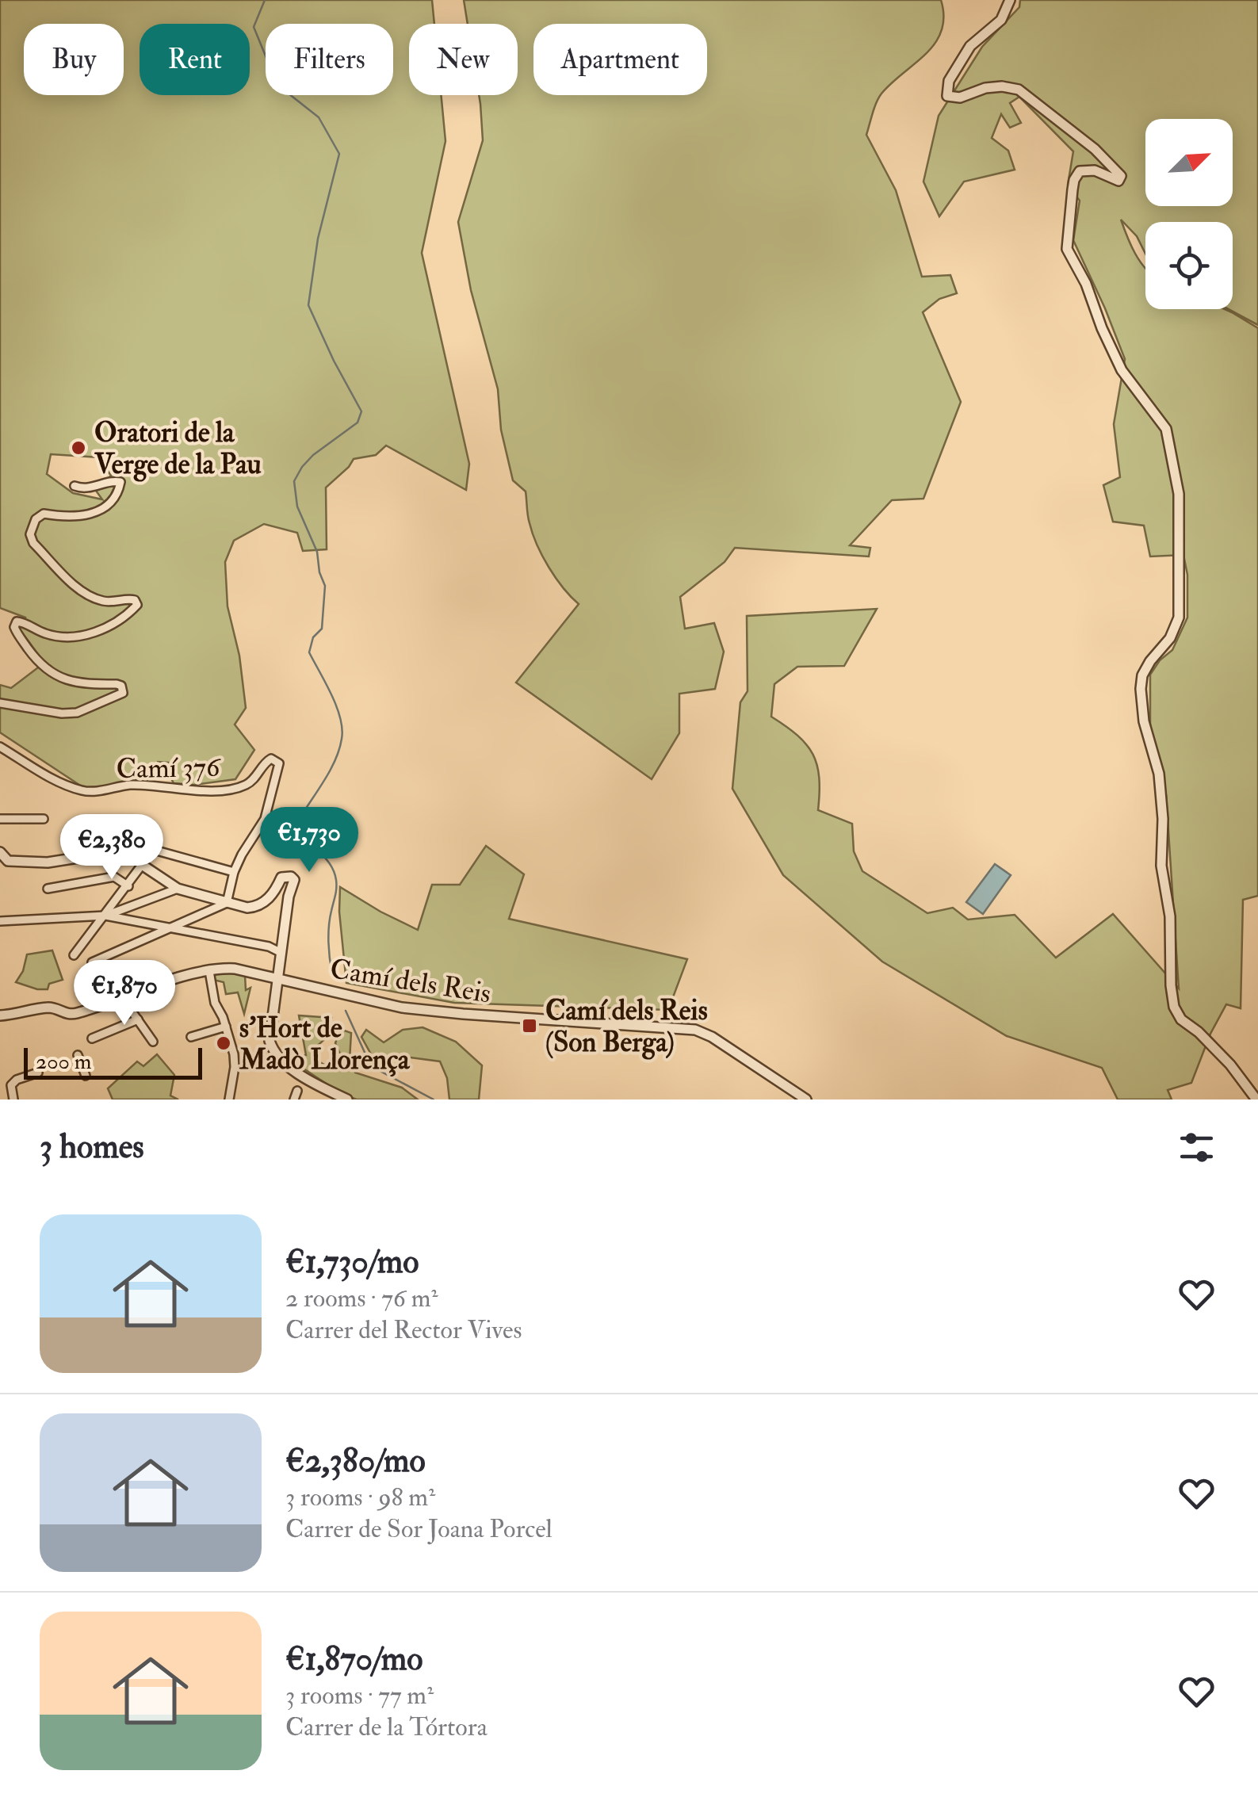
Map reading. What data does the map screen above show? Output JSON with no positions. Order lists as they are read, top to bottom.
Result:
{
  "streets": {
    "street": ["Camí 376", "Camí dels Reis"]
  },
  "places": {
    "other": ["Oratori de la Verge de la Pau", "s'Hort de Madò Llorença"],
    "transit": ["Camí dels Reis (Son Berga)"]
  },
  "scale_bar": "200 m",
  "north": "top right",
  "page": {
    "chip": [
      "Buy",
      "Rent",
      "Filters",
      "New",
      "Apartment"
    ],
    "price": ["€1,730", "€2,380", "€1,870"],
    "scale": "200 m",
    "heading": "3 homes",
    "list": [
      {
        "name": "€1,730/mo",
        "note": "2 rooms · 76 m² · Carrer del Rector Vives"
      },
      {
        "name": "€2,380/mo",
        "note": "3 rooms · 98 m² · Carrer de Sor Joana Porcel"
      },
      {
        "name": "€1,870/mo",
        "note": "3 rooms · 77 m² · Carrer de la Tórtora"
      }
    ]
  }
}
